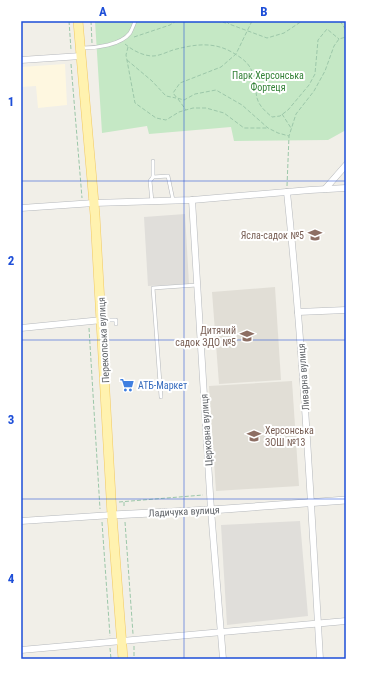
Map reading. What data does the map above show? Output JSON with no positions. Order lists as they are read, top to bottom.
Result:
{
  "streets": {
    "main road": ["Перекопська вулиця"],
    "street": ["Ливарна вулиця", "Церковна вулиця", "Ладичука вулиця"]
  },
  "crossings": [
    ["Перекопська вулиця", "Ладичука вулиця"],
    ["Ливарна вулиця", "Ладичука вулиця"],
    ["Церковна вулиця", "Ладичука вулиця"]
  ],
  "parks": ["Парк Херсонська Фортеця"],
  "places": {
    "school or university": ["Ясла-садок №5", "Дитячий садок ЗДО №5", "Херсонська ЗОШ №13"],
    "supermarket": ["АТБ-Маркет"]
  },
  "grid": {
    "columns": ["A", "B"],
    "rows": [
      "1",
      "2",
      "3",
      "4"
    ]
  }
}
